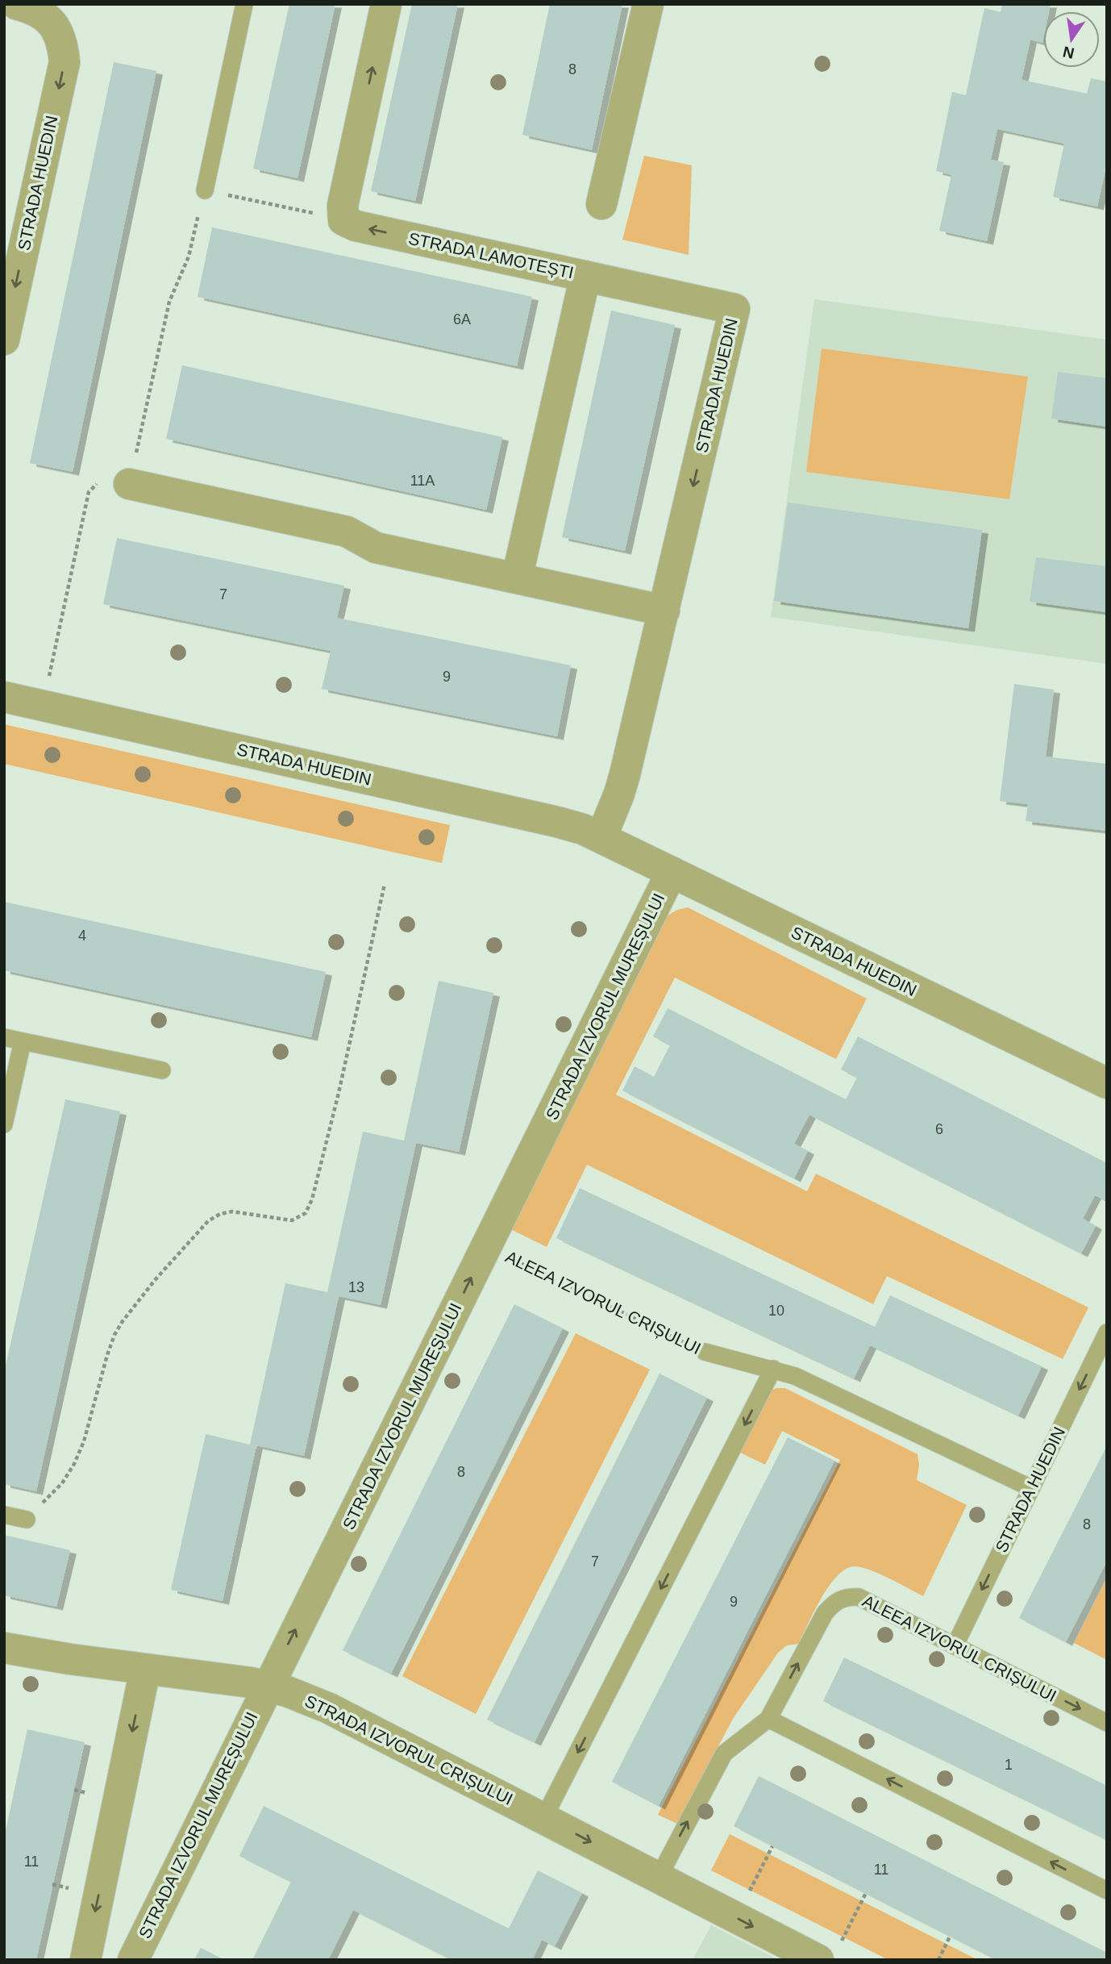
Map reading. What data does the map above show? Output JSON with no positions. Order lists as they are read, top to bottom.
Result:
{
  "streets": {
    "street": [
      "STRADA HUEDIN",
      "STRADA LAMOTEȘTI",
      "STRADA IZVORUL MUREȘULUI",
      "STRADA IZVORUL CRIȘULUI"
    ],
    "lane": ["ALEEA IZVORUL CRIȘULUI"]
  },
  "crossings": [
    ["STRADA HUEDIN", "STRADA LAMOTEȘTI"],
    ["STRADA HUEDIN", "STRADA IZVORUL MUREȘULUI"],
    ["STRADA HUEDIN", "ALEEA IZVORUL CRIȘULUI"],
    ["STRADA IZVORUL MUREȘULUI", "ALEEA IZVORUL CRIȘULUI"],
    ["STRADA IZVORUL MUREȘULUI", "STRADA IZVORUL CRIȘULUI"],
    ["ALEEA IZVORUL CRIȘULUI", "STRADA IZVORUL CRIȘULUI"]
  ],
  "one_way": ["STRADA HUEDIN", "STRADA LAMOTEȘTI", "STRADA IZVORUL MUREȘULUI"],
  "house_numbers": [
    "8",
    "6A",
    "11A",
    "7",
    "9",
    "4",
    "6",
    "13",
    "10",
    "8",
    "8",
    "7",
    "9",
    "1",
    "11",
    "11"
  ],
  "north": "bottom"
}
